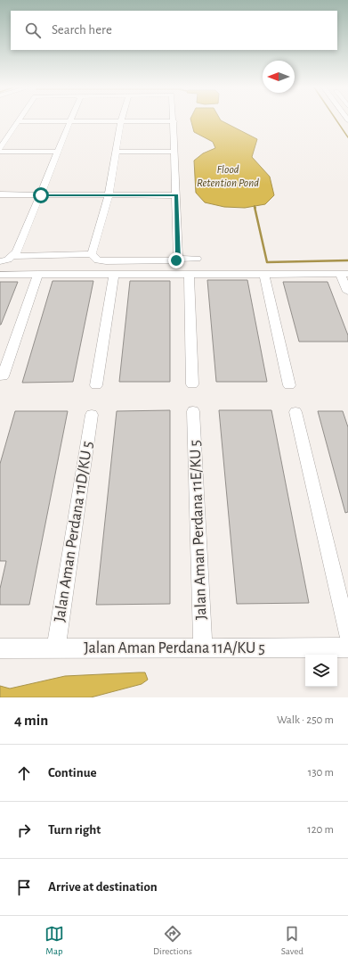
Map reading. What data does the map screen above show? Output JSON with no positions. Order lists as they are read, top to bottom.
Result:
{
  "streets": {
    "street": ["Jalan Aman Perdana 11E/KU 5", "Jalan Aman Perdana 11D/KU 5", "Jalan Aman Perdana 11A/KU 5"]
  },
  "crossings": [
    ["Jalan Aman Perdana 11E/KU 5", "Jalan Aman Perdana 11A/KU 5"],
    ["Jalan Aman Perdana 11D/KU 5", "Jalan Aman Perdana 11A/KU 5"]
  ],
  "water": ["Flood Retention Pond"],
  "north": "left",
  "page": {
    "search": "Search here",
    "heading": ["4 min", "Walk · 250 m"],
    "list": [
      ["Continue", "130 m"],
      ["Turn right", "120 m"],
      "Arrive at destination"
    ],
    "nav": ["Map", "Directions", "Saved"]
  }
}
